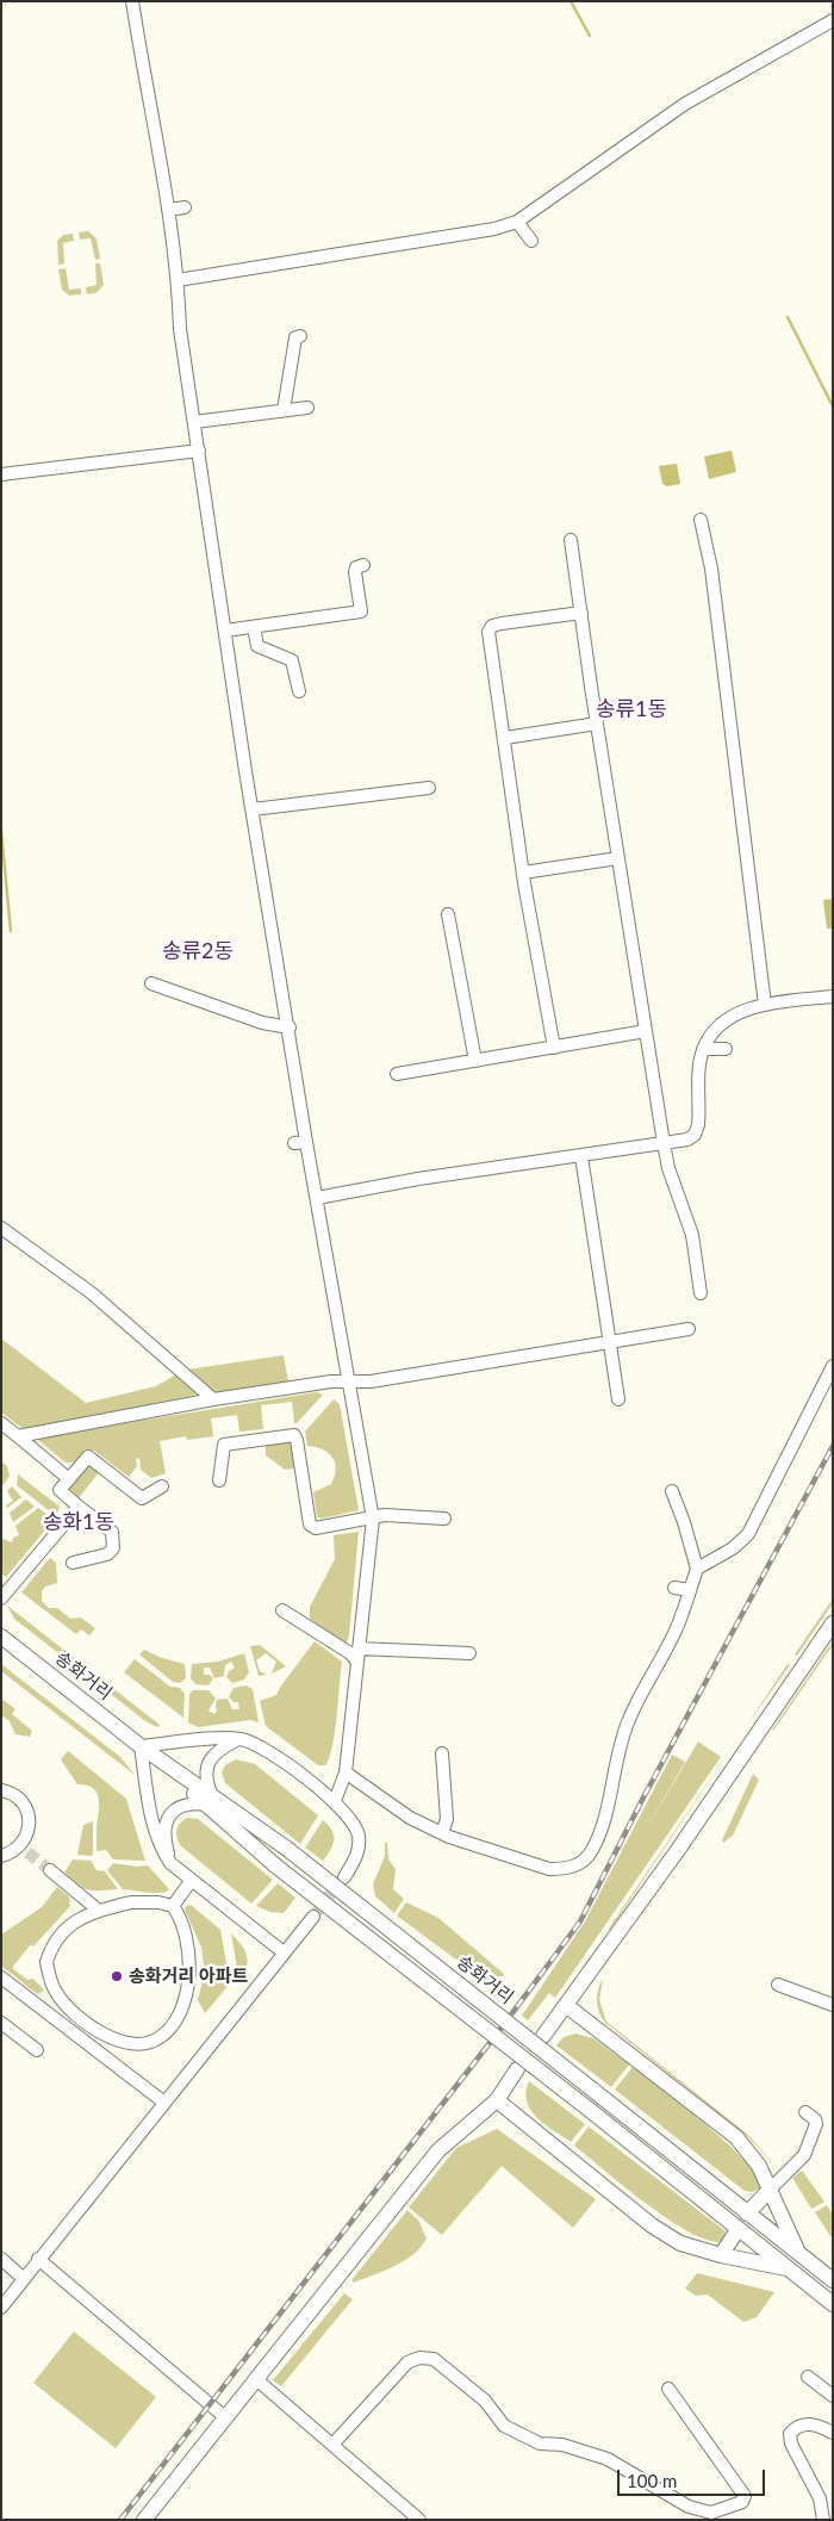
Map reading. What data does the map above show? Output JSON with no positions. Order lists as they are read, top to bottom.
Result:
{
  "streets": {
    "main road": ["송화거리"]
  },
  "districts": ["송류1동", "송류2동", "송화1동"],
  "places": ["송화거리 아파트"],
  "scale_bar": "100 m"
}
